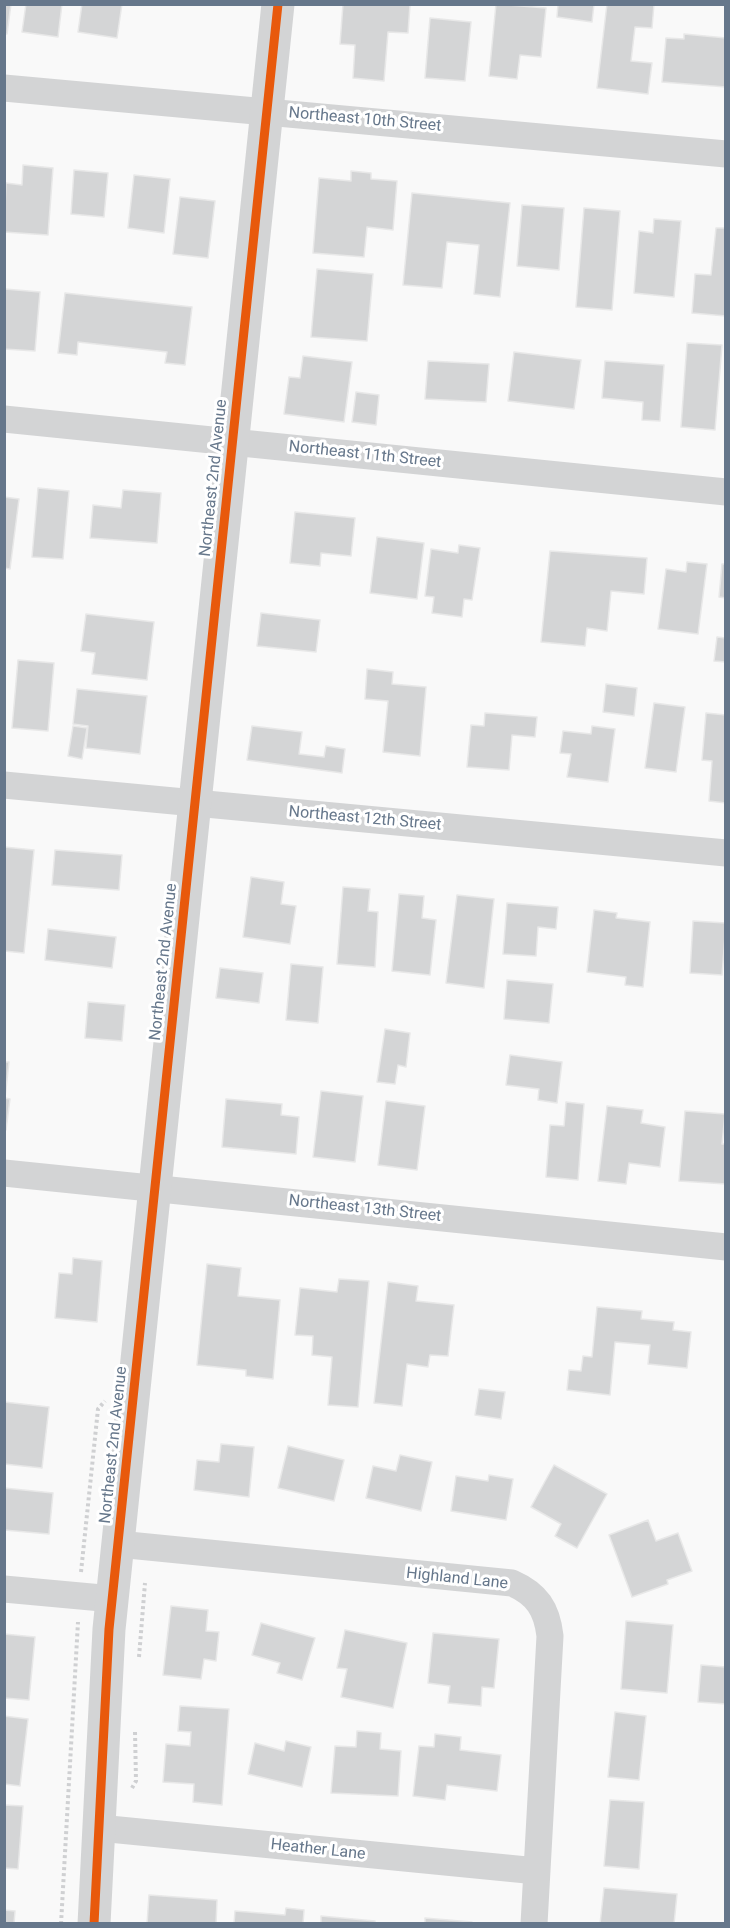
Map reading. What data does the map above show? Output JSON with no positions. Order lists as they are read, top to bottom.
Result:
{
  "streets": {
    "street": [
      "Northeast 10th Street",
      "Northeast 11th Street",
      "Northeast 2nd Avenue",
      "Northeast 12th Street",
      "Northeast 13th Street",
      "Highland Lane",
      "Heather Lane"
    ]
  },
  "crossings": [
    ["Northeast 10th Street", "Northeast 2nd Avenue"],
    ["Northeast 11th Street", "Northeast 2nd Avenue"],
    ["Northeast 2nd Avenue", "Northeast 12th Street"],
    ["Northeast 2nd Avenue", "Northeast 13th Street"],
    ["Northeast 2nd Avenue", "Highland Lane"],
    ["Northeast 2nd Avenue", "Heather Lane"],
    ["Highland Lane", "Heather Lane"]
  ]
}
